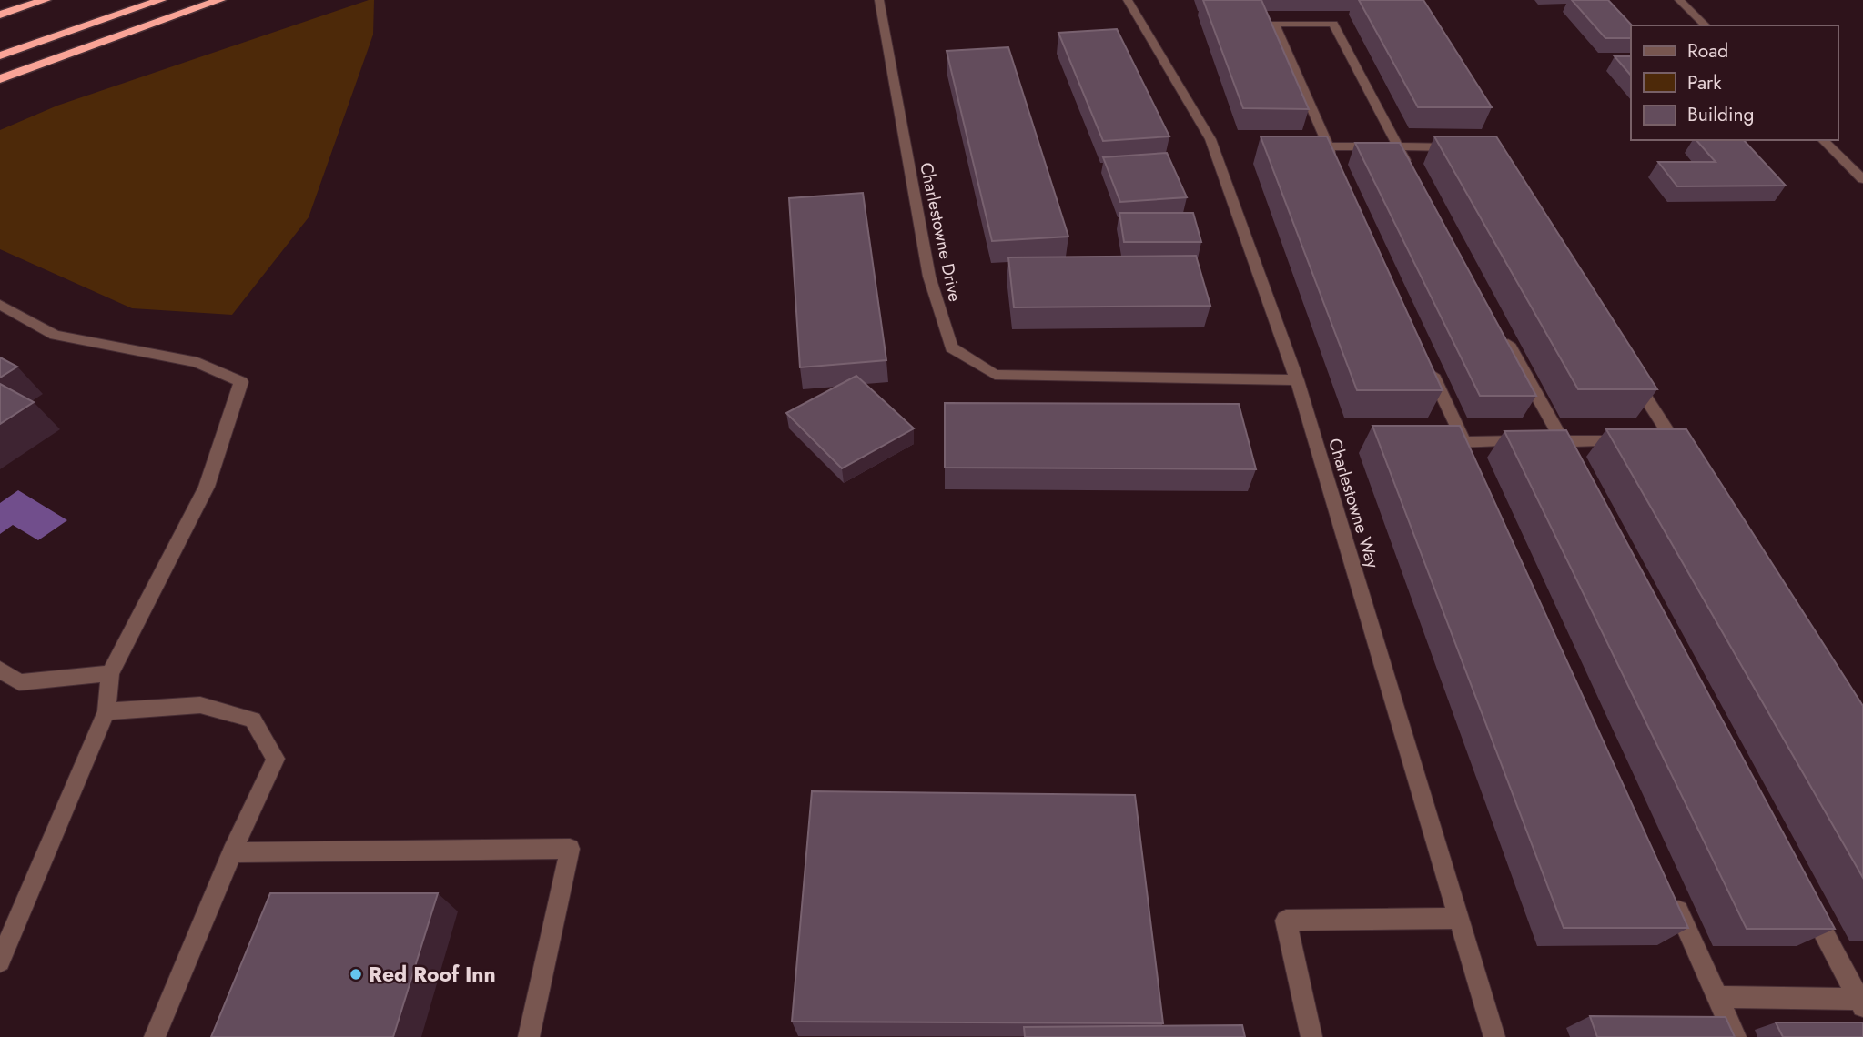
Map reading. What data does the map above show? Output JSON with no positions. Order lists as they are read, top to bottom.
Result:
{
  "streets": {
    "street": ["Charlestowne Drive", "Charlestowne Way"]
  },
  "crossings": [
    ["Charlestowne Drive", "Charlestowne Way"]
  ],
  "places": ["Red Roof Inn"],
  "legend": ["Road", "Park", "Building"]
}
